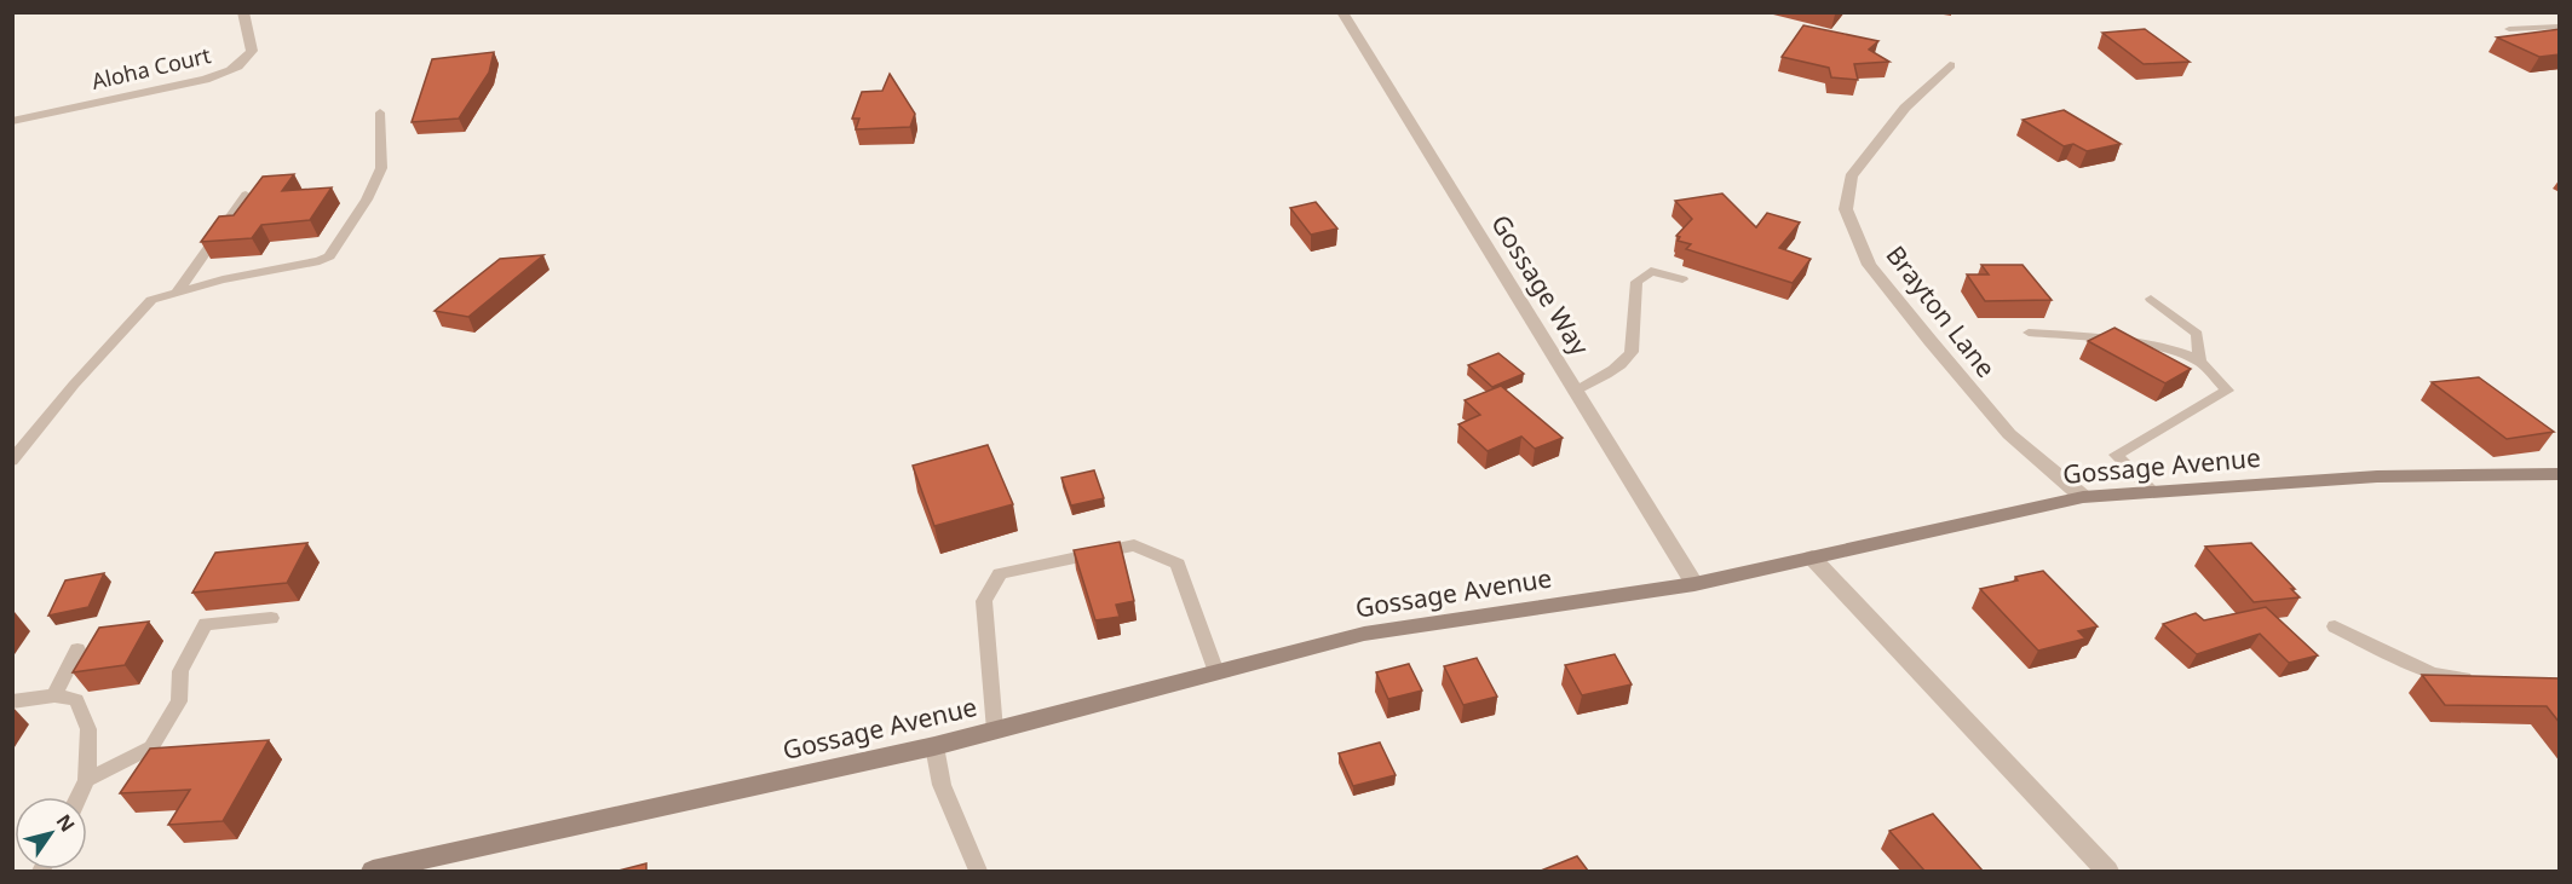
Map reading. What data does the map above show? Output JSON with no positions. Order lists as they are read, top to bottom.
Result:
{
  "streets": {
    "street": [
      "Aloha Court",
      "Gossage Way",
      "Brayton Lane",
      "Gossage Avenue"
    ]
  },
  "crossings": [
    ["Gossage Way", "Gossage Avenue"],
    ["Brayton Lane", "Gossage Avenue"]
  ],
  "north": "top right"
}
